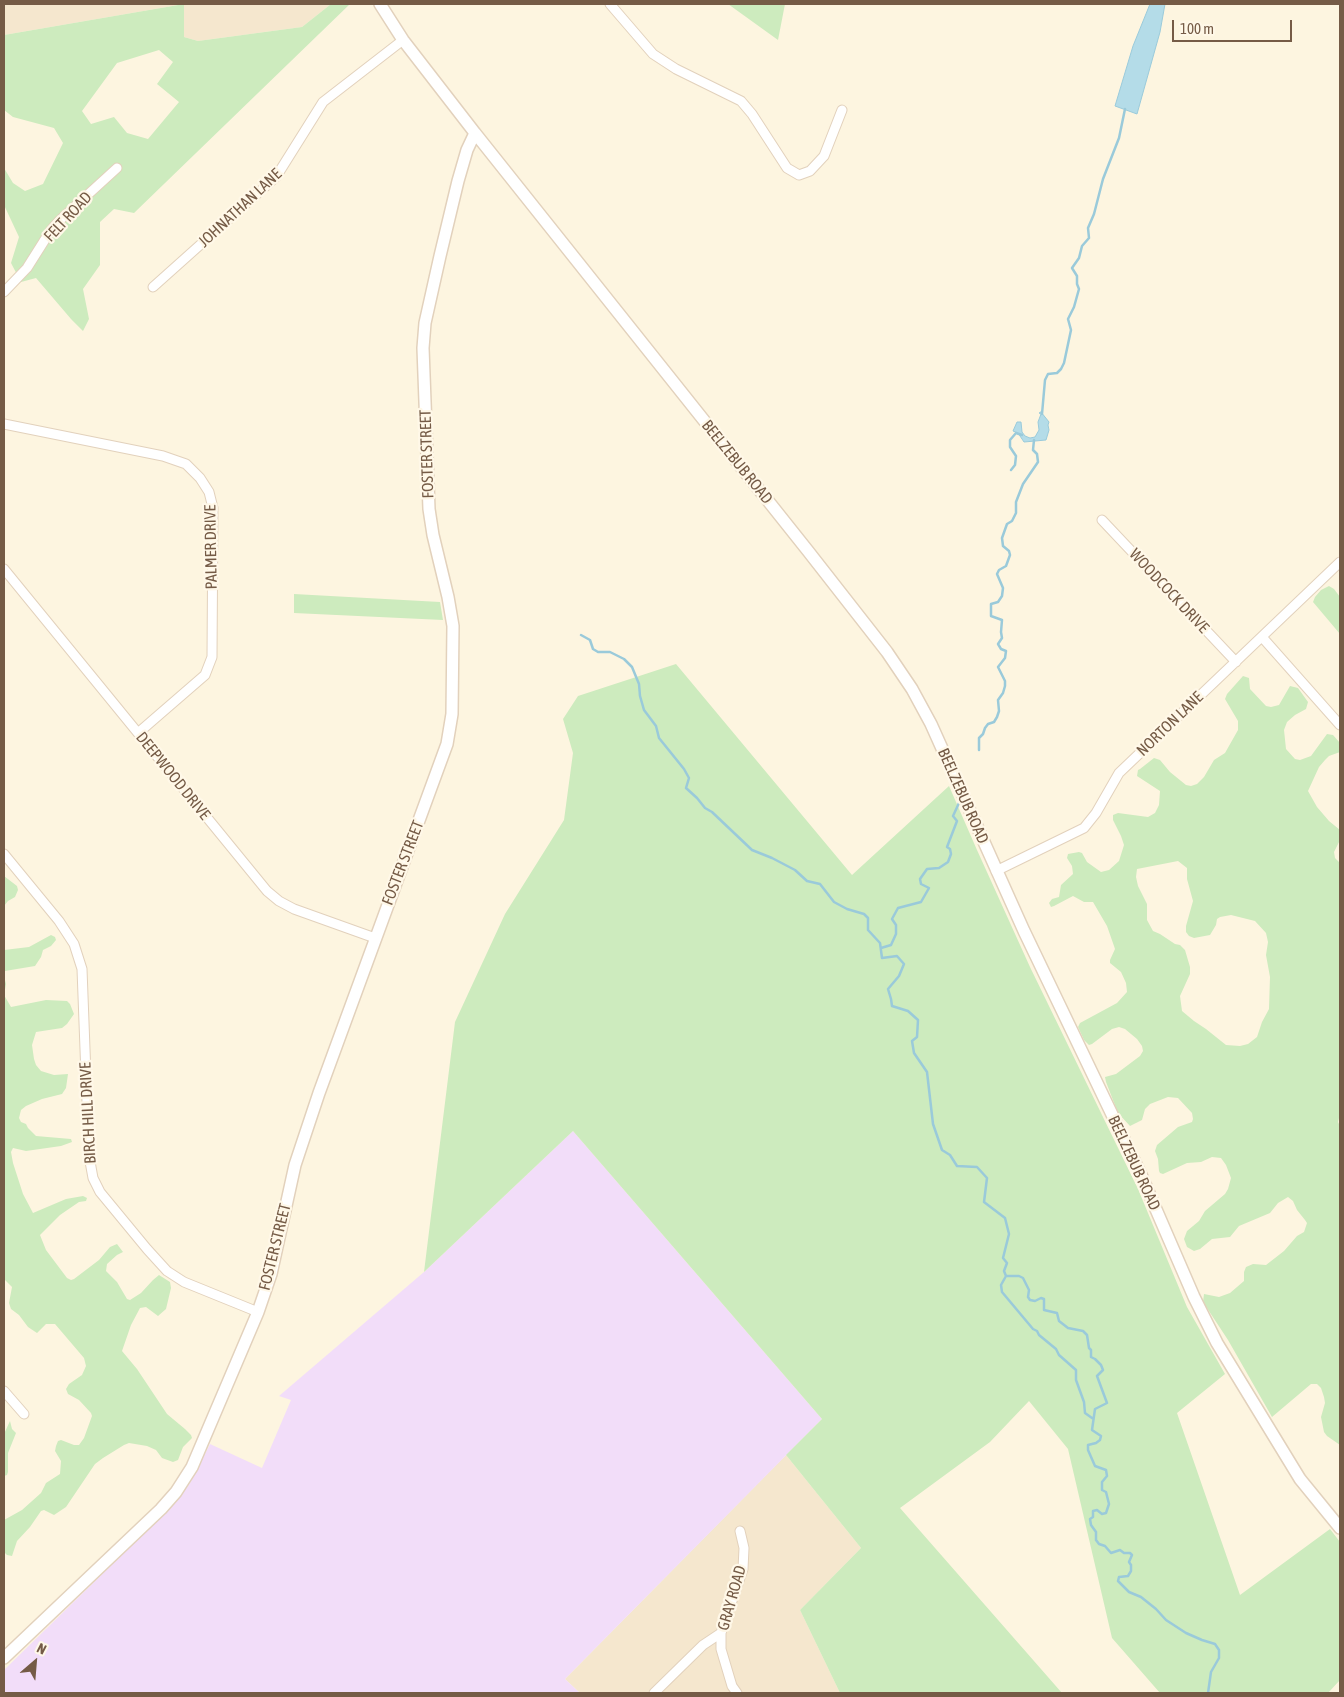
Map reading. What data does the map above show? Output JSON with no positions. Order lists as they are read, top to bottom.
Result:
{
  "streets": {
    "street": [
      "JOHNATHAN LANE",
      "FELT ROAD",
      "FOSTER STREET",
      "BEELZEBUB ROAD",
      "PALMER DRIVE",
      "WOODCOCK DRIVE",
      "NORTON LANE",
      "DEEPWOOD DRIVE",
      "BIRCH HILL DRIVE",
      "GRAY ROAD"
    ]
  },
  "crossings": [
    ["FOSTER STREET", "BEELZEBUB ROAD"],
    ["FOSTER STREET", "DEEPWOOD DRIVE"],
    ["FOSTER STREET", "BIRCH HILL DRIVE"],
    ["BEELZEBUB ROAD", "NORTON LANE"],
    ["PALMER DRIVE", "DEEPWOOD DRIVE"],
    ["WOODCOCK DRIVE", "NORTON LANE"]
  ],
  "scale_bar": "100 m",
  "north": "top right"
}
